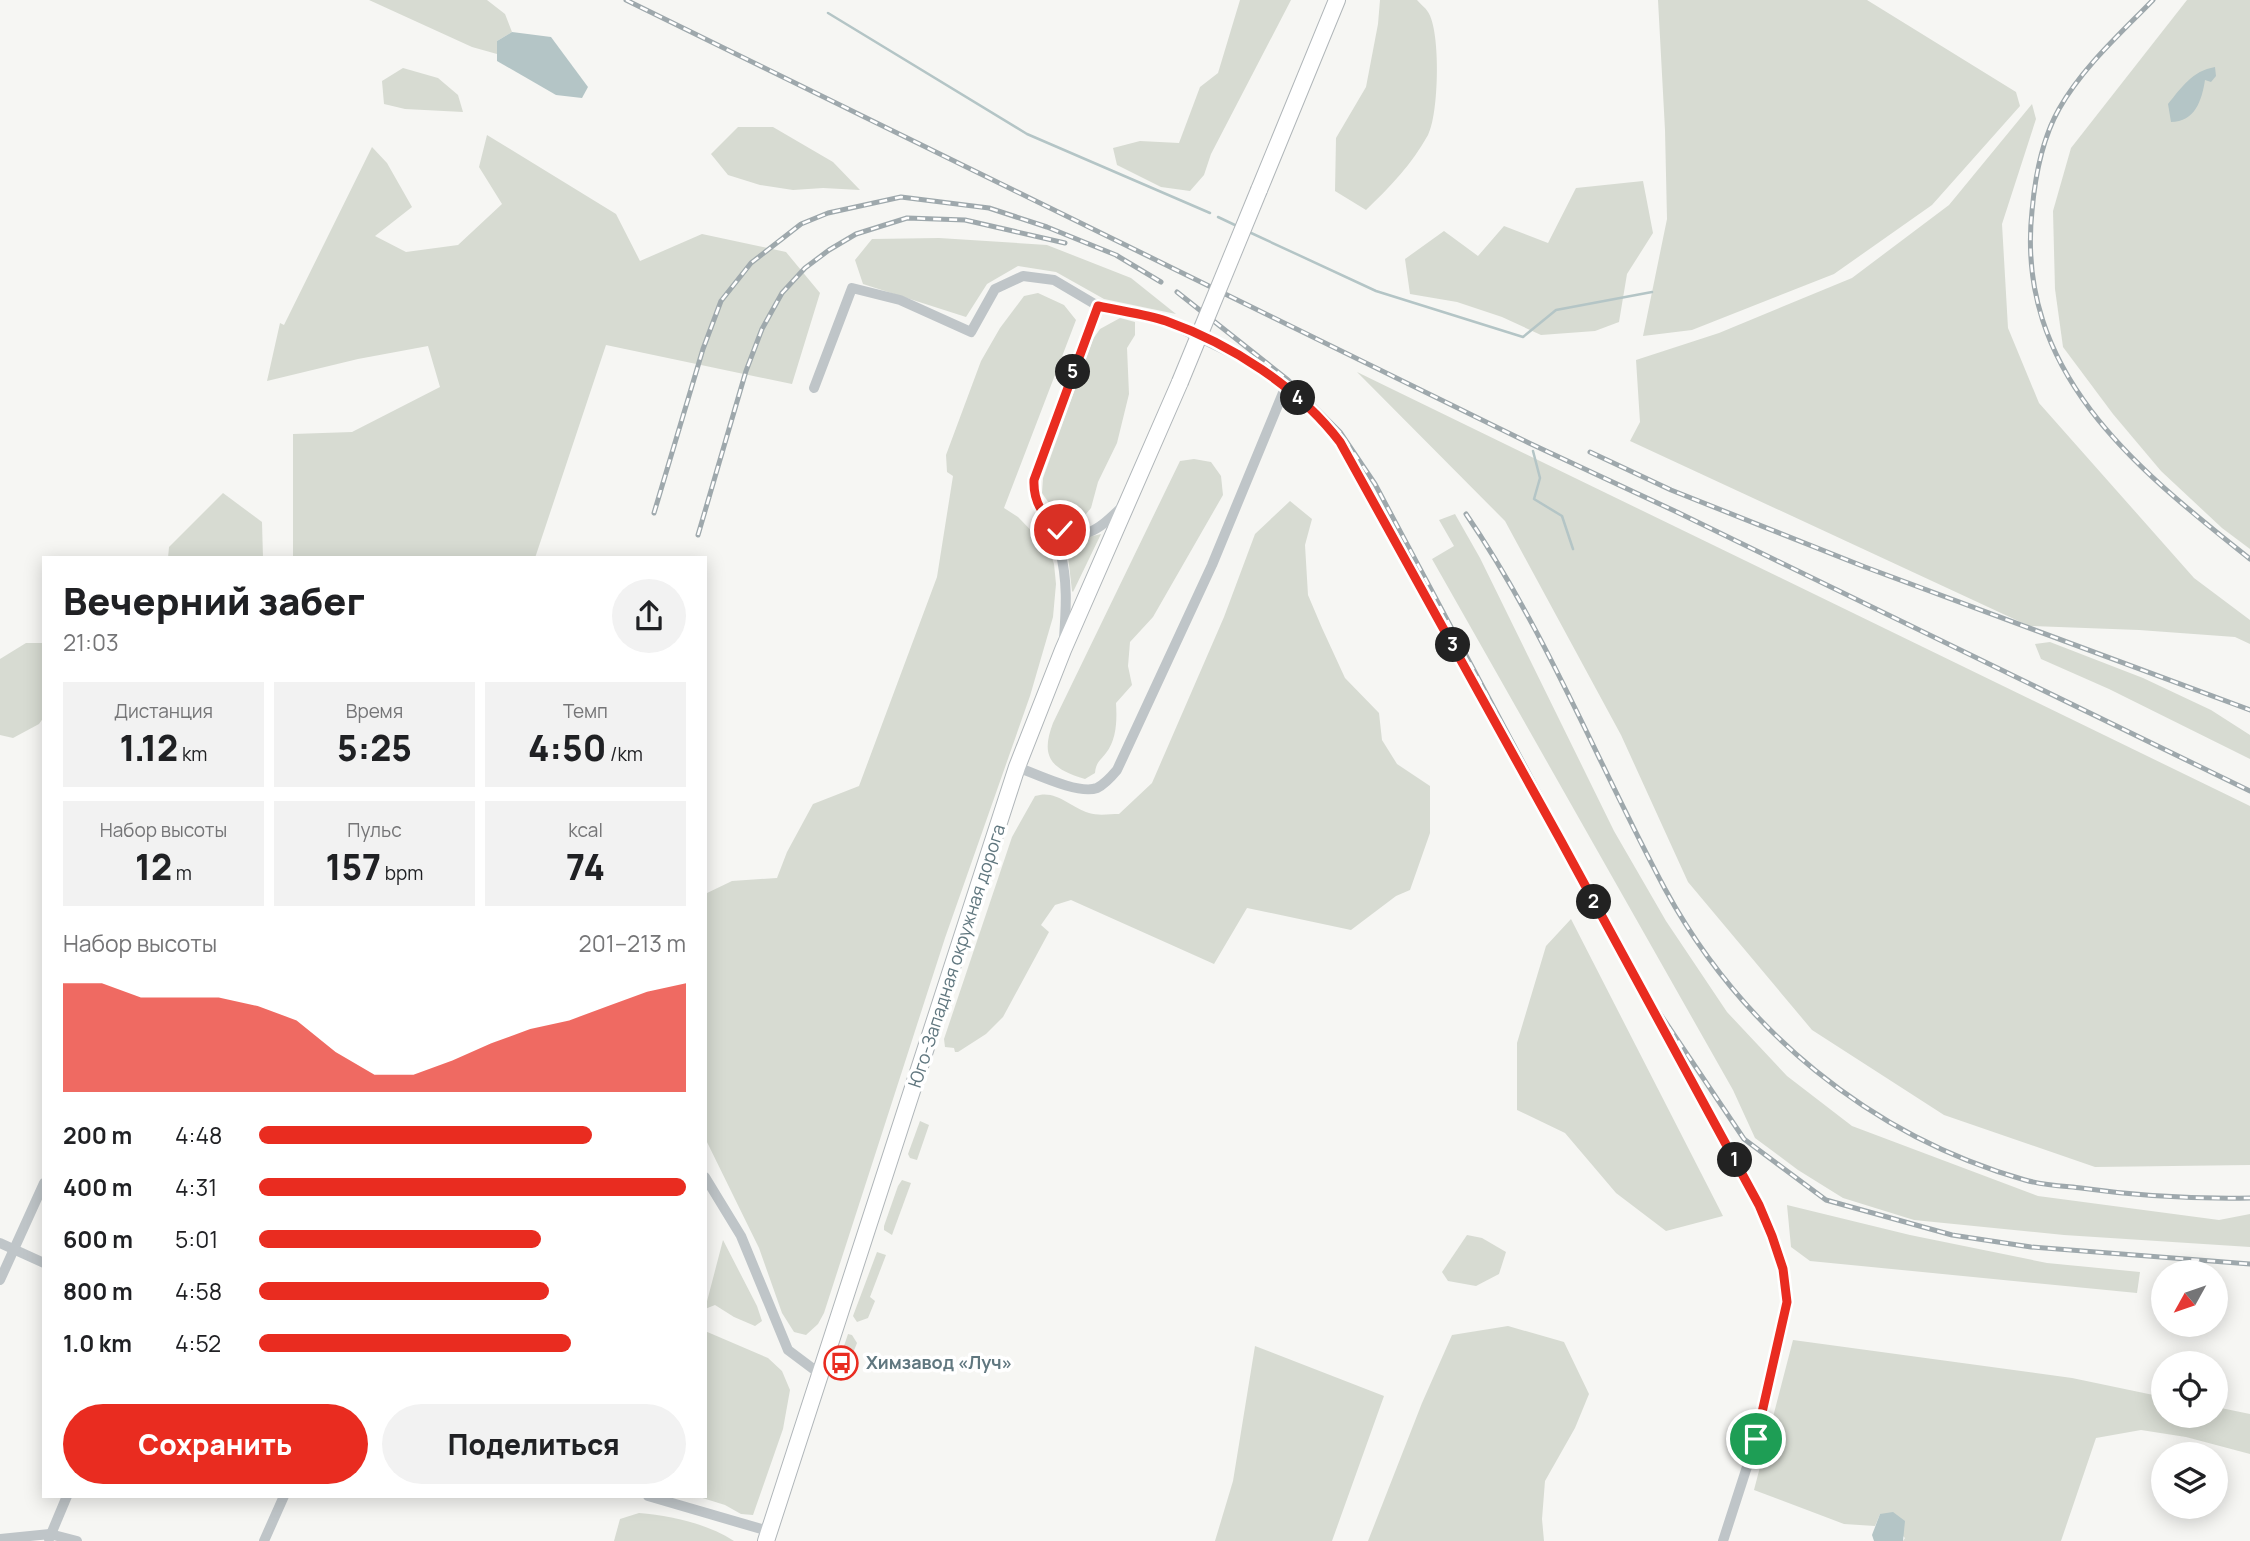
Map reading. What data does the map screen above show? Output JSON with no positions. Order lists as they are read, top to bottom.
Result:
{
  "streets": {
    "highway": ["Юго-Западная окружная дорога"]
  },
  "places": {
    "bus stop": ["Химзавод «Луч»"]
  },
  "north": "bottom left",
  "page": {
    "pins": [
      "5",
      "4",
      "3",
      "2",
      "1"
    ],
    "heading": ["Вечерний забег", "21:03"],
    "stats": [
      ["Дистанция", "1.12 km"],
      ["Время", "5:25"],
      ["Темп", "4:50 /km"],
      ["Набор высоты", "12 m"],
      ["Пульс", "157 bpm"],
      ["kcal", "74"]
    ],
    "chart": ["Набор высоты", "201–213 m"],
    "list": [
      {
        "name": "200 m",
        "note": "4:48"
      },
      {
        "name": "400 m",
        "note": "4:31"
      },
      {
        "name": "600 m",
        "note": "5:01"
      },
      {
        "name": "800 m",
        "note": "4:58"
      },
      {
        "name": "1.0 km",
        "note": "4:52"
      }
    ],
    "buttons": ["Сохранить", "Поделиться"]
  }
}
